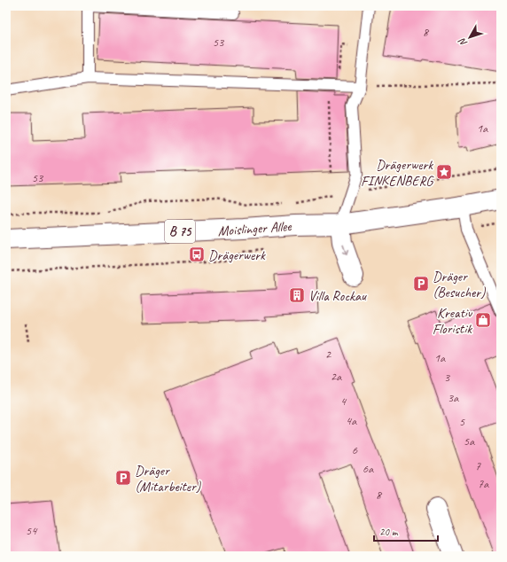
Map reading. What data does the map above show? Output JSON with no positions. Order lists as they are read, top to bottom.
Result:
{
  "streets": {
    "main road": ["Moislinger Allee", "B 75"]
  },
  "places": {
    "place": ["Drägerwerk FINKENBERG"],
    "bus stop": ["Drägerwerk"],
    "parking": ["Dräger (Besucher)", "Dräger (Mitarbeiter)"],
    "building": ["Villa Rockau"],
    "shop": ["Kreativ Floristik"]
  },
  "house_numbers": [
    "8",
    "53",
    "1a",
    "53",
    "2",
    "1a",
    "2a",
    "3",
    "3a",
    "4",
    "4a",
    "5",
    "5a",
    "6",
    "7",
    "6a",
    "7a",
    "8",
    "54"
  ],
  "scale_bar": "20 m",
  "north": "bottom left"
}
